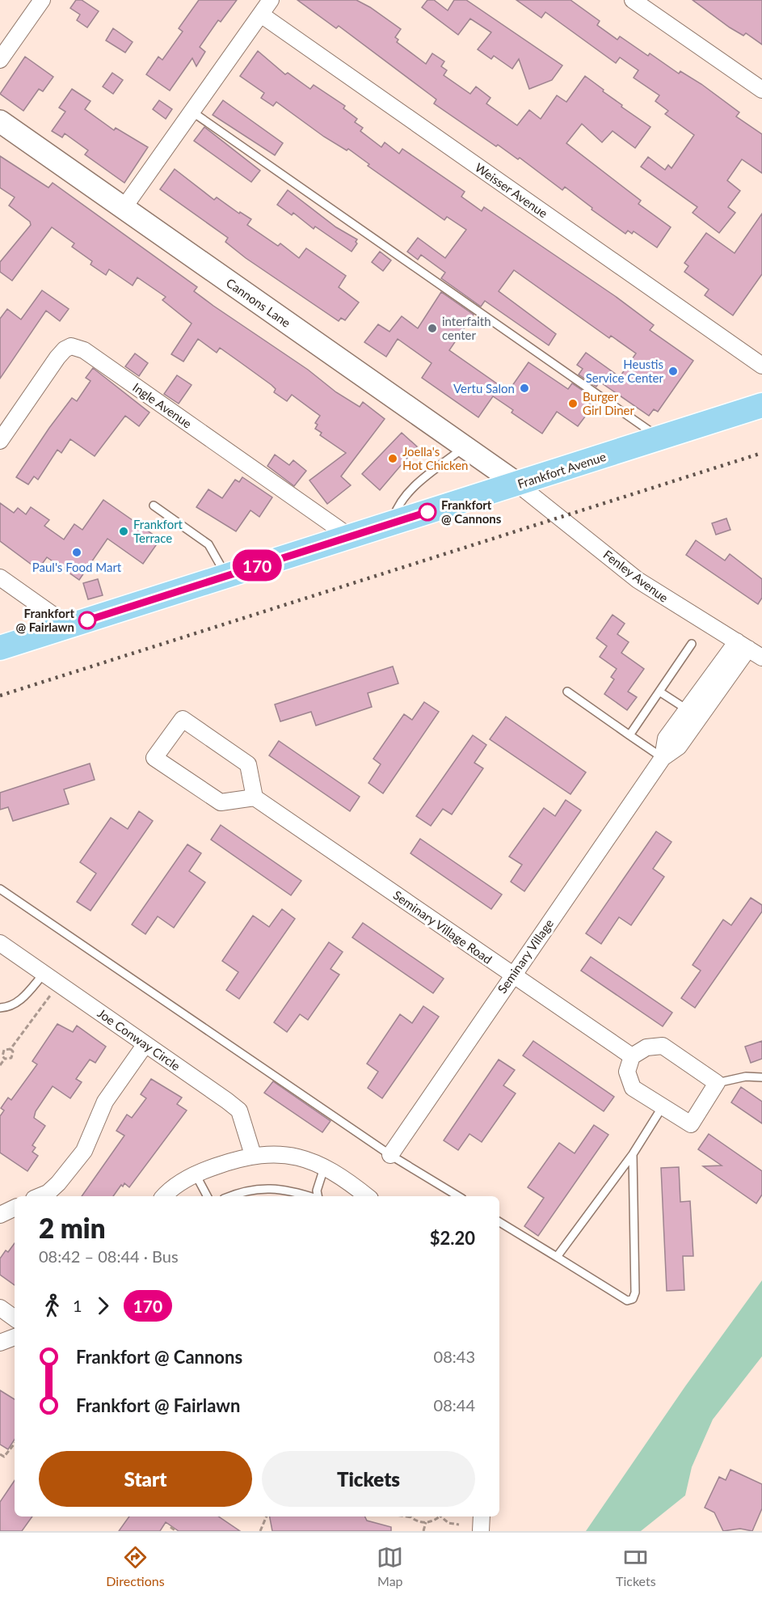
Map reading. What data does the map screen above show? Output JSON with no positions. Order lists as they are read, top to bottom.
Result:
{
  "streets": {
    "main road": ["Cannons Lane", "Frankfort Avenue"],
    "street": [
      "Weisser Avenue",
      "Ingle Avenue",
      "Fenley Avenue",
      "Seminary Village Road",
      "Seminary Village",
      "Joe Conway Circle"
    ]
  },
  "crossings": [
    ["Cannons Lane", "Frankfort Avenue"],
    ["Cannons Lane", "Fenley Avenue"],
    ["Ingle Avenue", "Frankfort Avenue"],
    ["Frankfort Avenue", "Fenley Avenue"],
    ["Fenley Avenue", "Seminary Village"],
    ["Seminary Village Road", "Seminary Village"]
  ],
  "places": [
    "interfaith center",
    "Heustis Service Center",
    "Vertu Salon",
    "Burger Girl Diner",
    "Joella's Hot Chicken",
    "Frankfort @ Cannons",
    "Frankfort Terrace",
    "Paul's Food Mart",
    "Frankfort @ Fairlawn"
  ],
  "lines": ["bus line 170"],
  "page": {
    "on_map": "170",
    "heading": ["2 min", "08:42 – 08:44 · Bus", "$2.20"],
    "legs": ["1", "170"],
    "list": [
      {
        "name": "Frankfort @ Cannons",
        "value": "08:43"
      },
      {
        "name": "Frankfort @ Fairlawn",
        "value": "08:44"
      }
    ],
    "buttons": ["Start", "Tickets"],
    "tabs": ["Directions", "Map", "Tickets"]
  }
}
